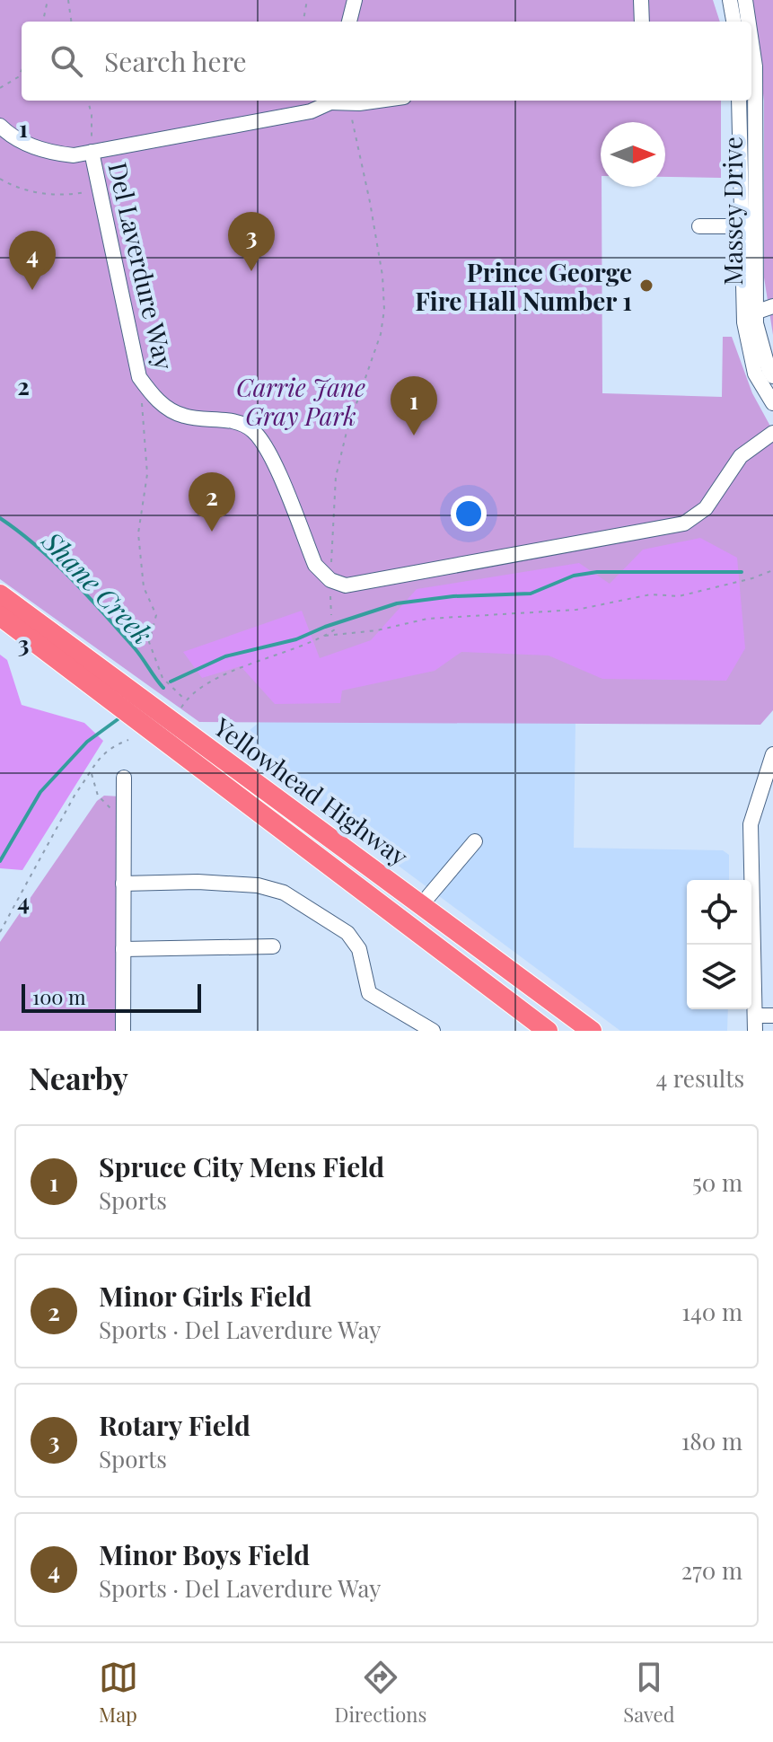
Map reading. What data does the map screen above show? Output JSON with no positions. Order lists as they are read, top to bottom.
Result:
{
  "streets": {
    "highway": ["Yellowhead Highway"],
    "street": ["Massey Drive", "Del Laverdure Way"]
  },
  "water": ["Shane Creek"],
  "parks": ["Carrie Jane Gray Park"],
  "places": ["Prince George Fire Hall Number 1"],
  "scale_bar": "100 m",
  "north": "right",
  "page": {
    "search": "Search here",
    "pins": [
      "3",
      "4",
      "1",
      "2"
    ],
    "scale": "100 m",
    "heading": ["Nearby", "4 results"],
    "list": [
      {
        "mark": "1",
        "name": "Spruce City Mens Field",
        "note": "Sports",
        "value": "50 m"
      },
      {
        "mark": "2",
        "name": "Minor Girls Field",
        "note": "Sports · Del Laverdure Way",
        "value": "140 m"
      },
      {
        "mark": "3",
        "name": "Rotary Field",
        "note": "Sports",
        "value": "180 m"
      },
      {
        "mark": "4",
        "name": "Minor Boys Field",
        "note": "Sports · Del Laverdure Way",
        "value": "270 m"
      }
    ],
    "nav": ["Map", "Directions", "Saved"]
  },
  "grid": {
    "rows": [
      "1",
      "2",
      "3",
      "4"
    ]
  }
}
